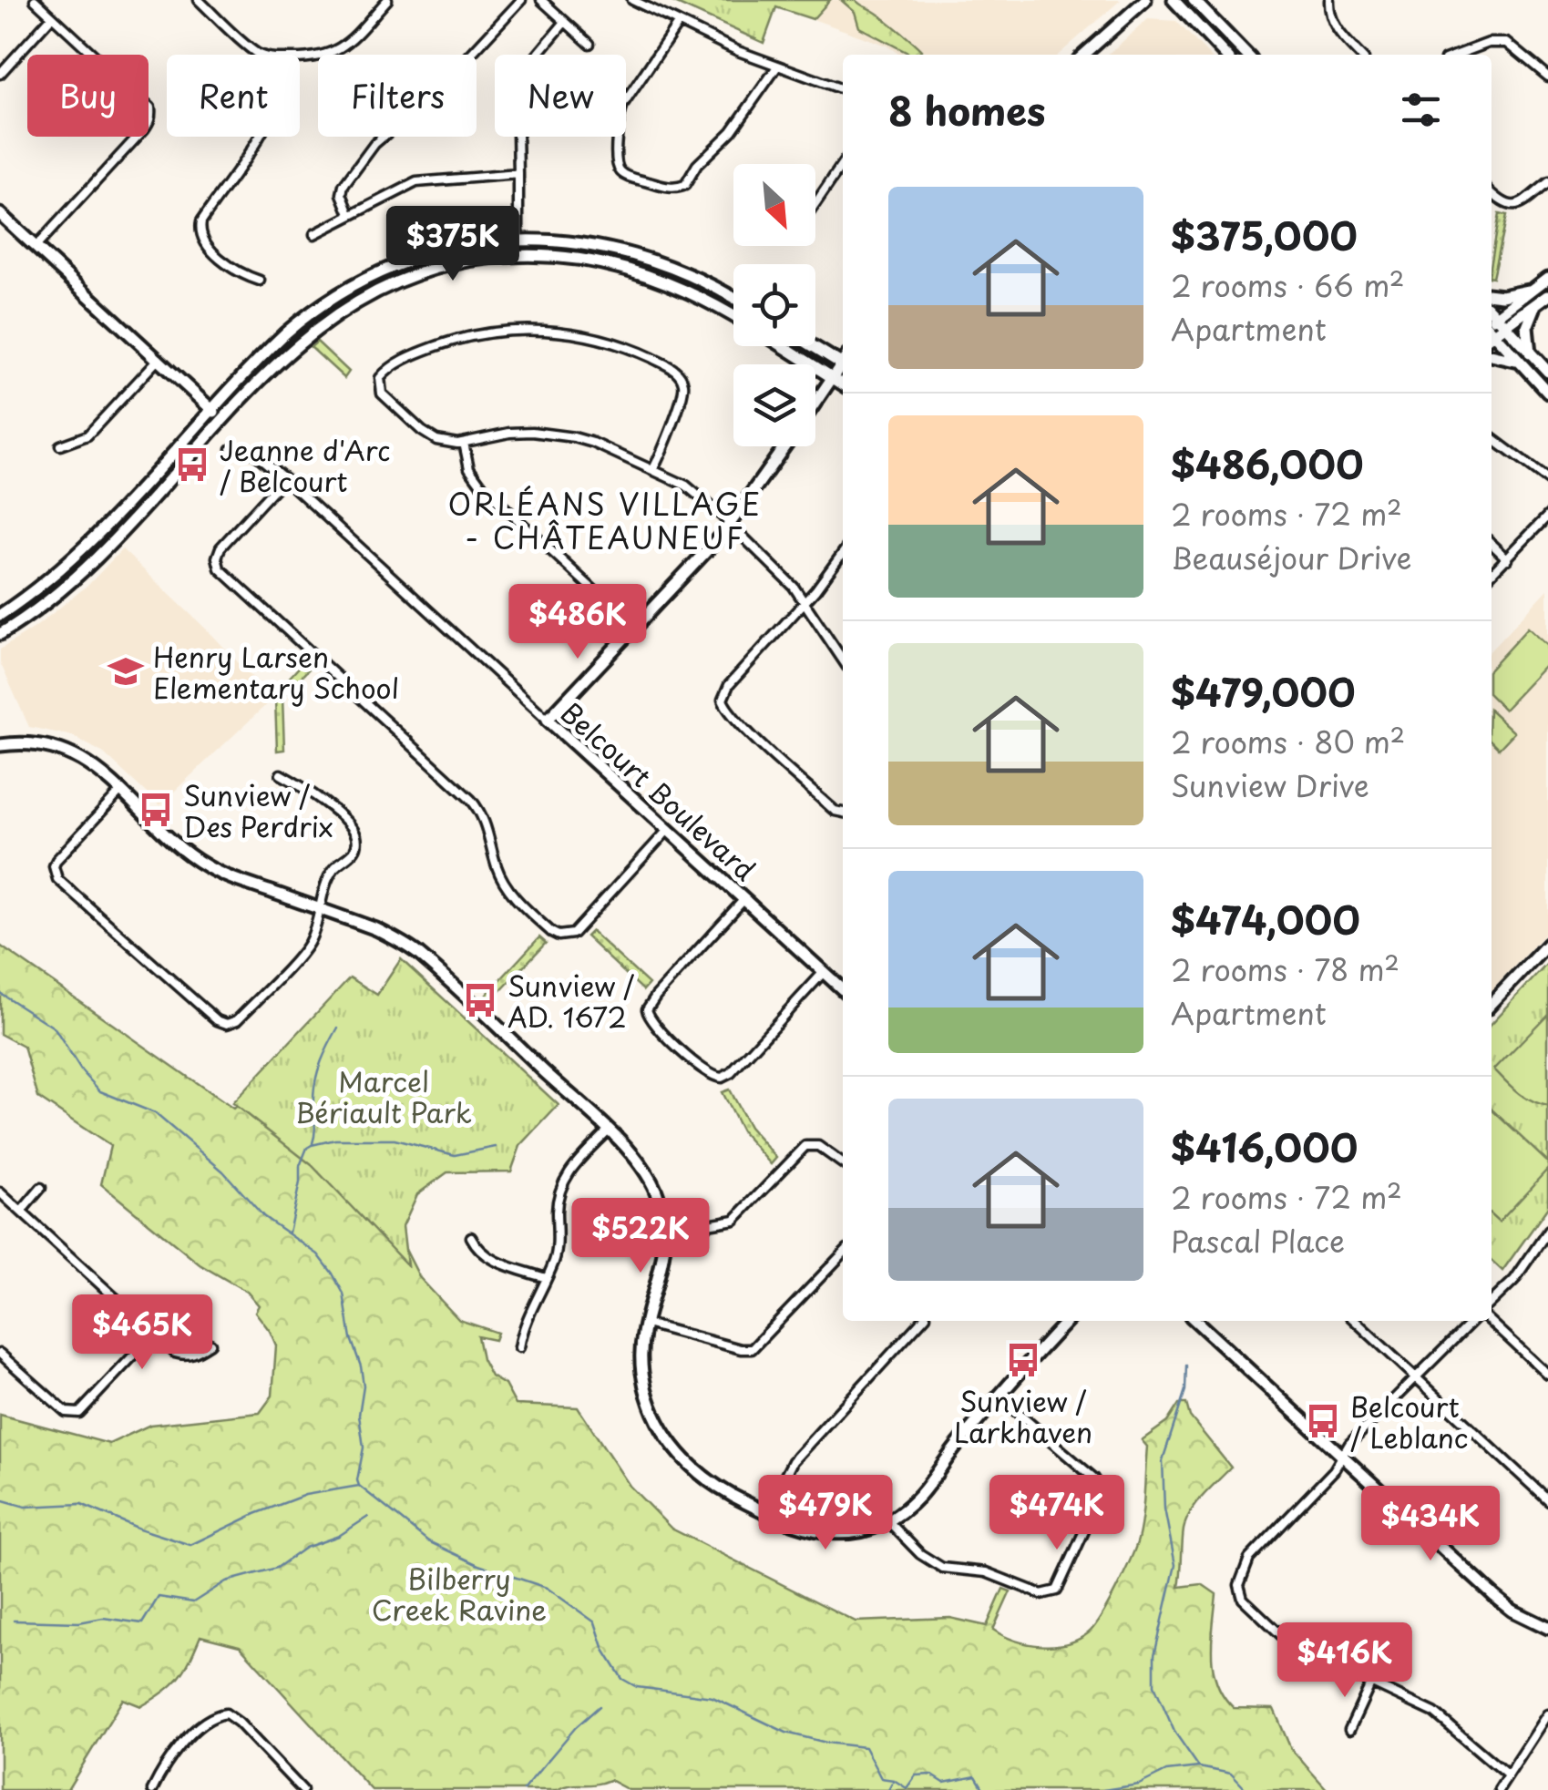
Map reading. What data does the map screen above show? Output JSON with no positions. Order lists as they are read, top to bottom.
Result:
{
  "streets": {
    "street": ["Belcourt Boulevard"]
  },
  "districts": ["ORLÉANS VILLAGE - CHÂTEAUNEUF"],
  "parks": ["Marcel Bériault Park", "Bilberry Creek Ravine"],
  "places": {
    "bus stop": [
      "Jeanne d'Arc / Belcourt",
      "Sunview / Des Perdrix",
      "Sunview / AD. 1672",
      "Sunview / Larkhaven",
      "Belcourt / Leblanc"
    ],
    "school or university": ["Henry Larsen Elementary School"]
  },
  "north": "bottom right",
  "page": {
    "chip": [
      "Buy",
      "Rent",
      "Filters",
      "New"
    ],
    "heading": "8 homes",
    "list": [
      {
        "name": "$375,000",
        "note": "2 rooms · 66 m² · Apartment"
      },
      {
        "name": "$486,000",
        "note": "2 rooms · 72 m² · Beauséjour Drive"
      },
      {
        "name": "$479,000",
        "note": "2 rooms · 80 m² · Sunview Drive"
      },
      {
        "name": "$474,000",
        "note": "2 rooms · 78 m² · Apartment"
      },
      {
        "name": "$416,000",
        "note": "2 rooms · 72 m² · Pascal Place"
      }
    ],
    "price": [
      "$375K",
      "$486K",
      "$522K",
      "$465K",
      "$479K",
      "$474K",
      "$434K",
      "$416K"
    ]
  }
}
